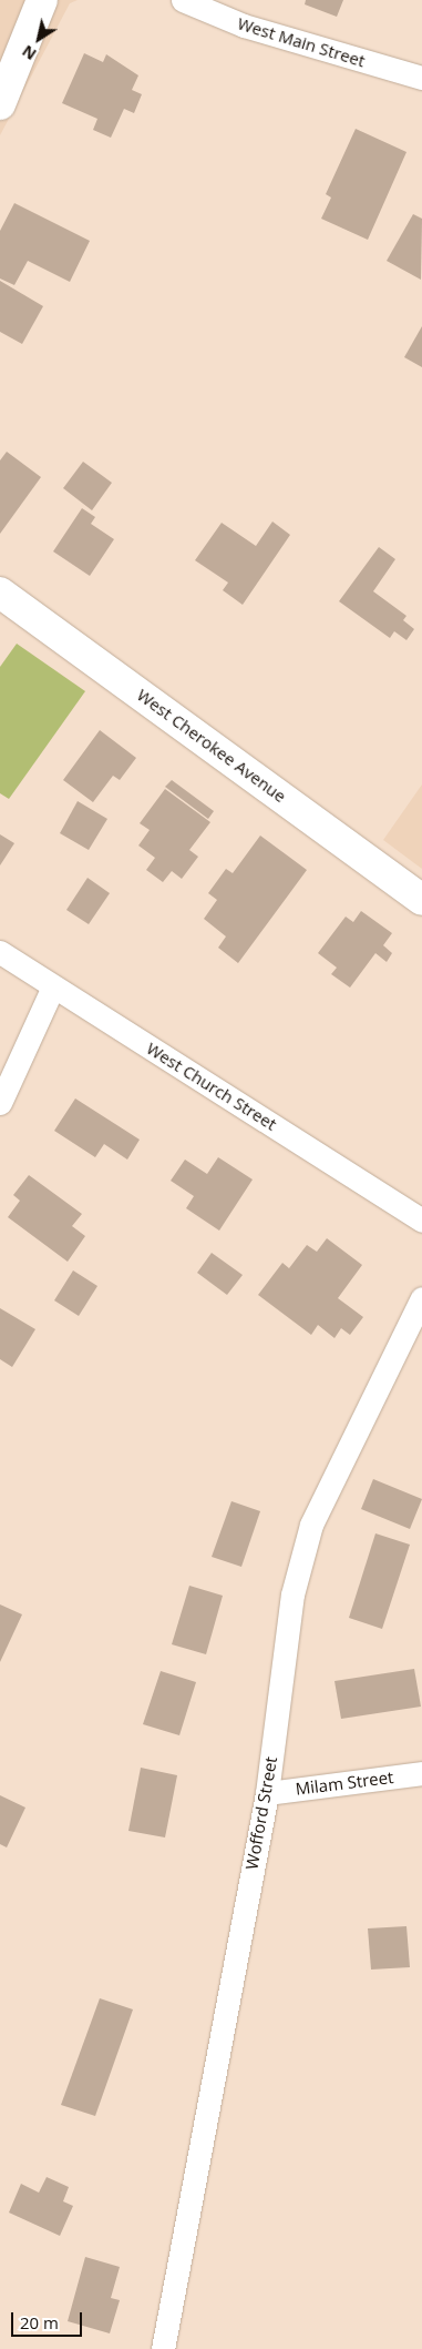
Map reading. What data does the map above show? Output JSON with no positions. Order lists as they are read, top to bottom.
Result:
{
  "streets": {
    "main road": ["West Cherokee Avenue"],
    "street": [
      "West Main Street",
      "West Church Street",
      "Milam Street",
      "Wofford Street"
    ]
  },
  "crossings": [
    ["Milam Street", "Wofford Street"]
  ],
  "scale_bar": "20 m",
  "north": "bottom left"
}
